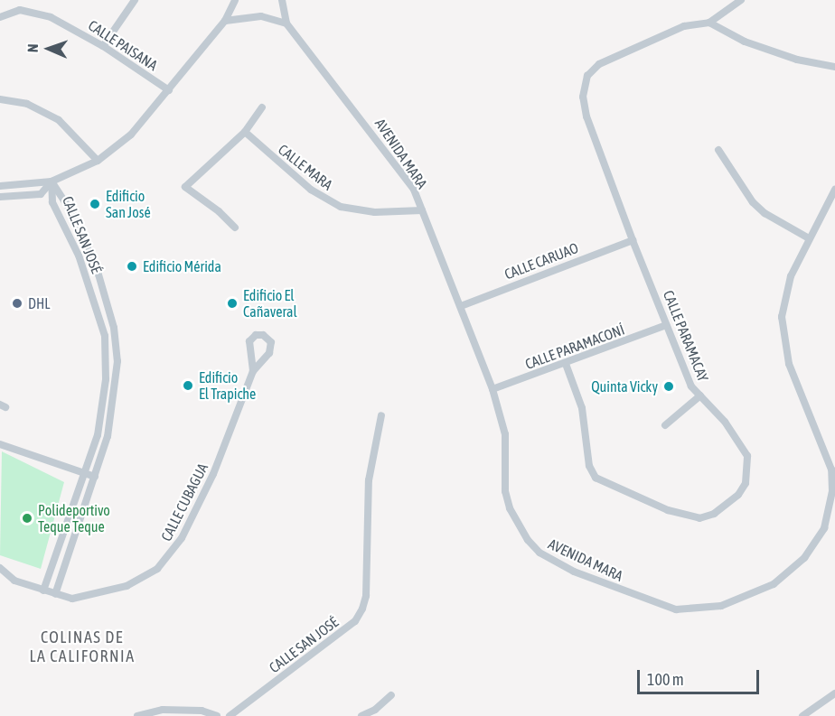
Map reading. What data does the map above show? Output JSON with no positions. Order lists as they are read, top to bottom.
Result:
{
  "streets": {
    "street": [
      "CALLE PAISANA",
      "AVENIDA MARA",
      "CALLE MARA",
      "CALLE SAN JOSÉ",
      "CALLE CARUAO",
      "CALLE PARAMACAY",
      "CALLE PARAMACONÍ",
      "CALLE CUBAGUA"
    ]
  },
  "crossings": [
    ["AVENIDA MARA", "CALLE MARA"],
    ["AVENIDA MARA", "CALLE CARUAO"],
    ["AVENIDA MARA", "CALLE PARAMACONÍ"],
    ["CALLE SAN JOSÉ", "CALLE CUBAGUA"],
    ["CALLE CARUAO", "CALLE PARAMACAY"],
    ["CALLE PARAMACAY", "CALLE PARAMACONÍ"]
  ],
  "districts": ["COLINAS DE LA CALIFORNIA"],
  "places": [
    "Edificio San José",
    "Edificio Mérida",
    "DHL",
    "Edificio El Cañaveral",
    "Edificio El Trapiche",
    "Quinta Vicky",
    "Polideportivo Teque Teque"
  ],
  "scale_bar": "100 m",
  "north": "left"
}
